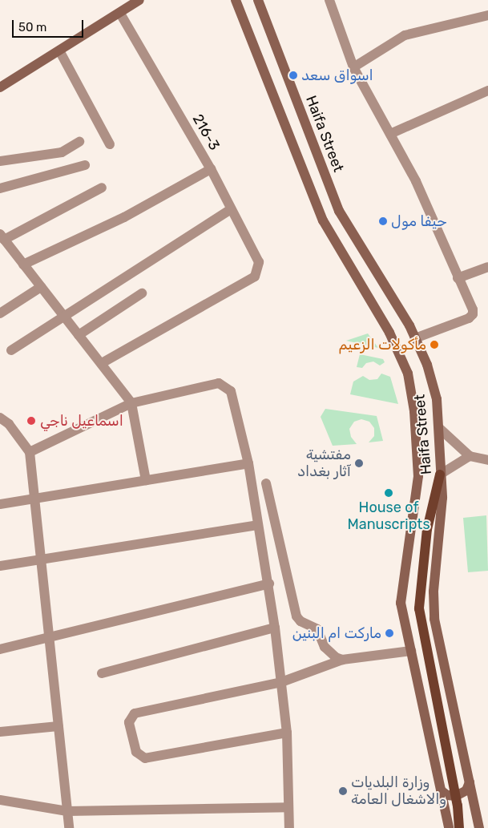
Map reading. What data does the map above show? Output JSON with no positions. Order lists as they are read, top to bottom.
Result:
{
  "streets": {
    "main road": ["Haifa Street"],
    "street": ["216-3"]
  },
  "places": [
    "اسواق سعد",
    "حيفا مول",
    "مأكولات الزعيم",
    "اسماعيل ناجي",
    "مفتشية آثار بغداد",
    "House of Manuscripts",
    "ماركت ام البنين",
    "وزارة البلديات والاشغال العامة"
  ],
  "scale_bar": "50 m"
}
